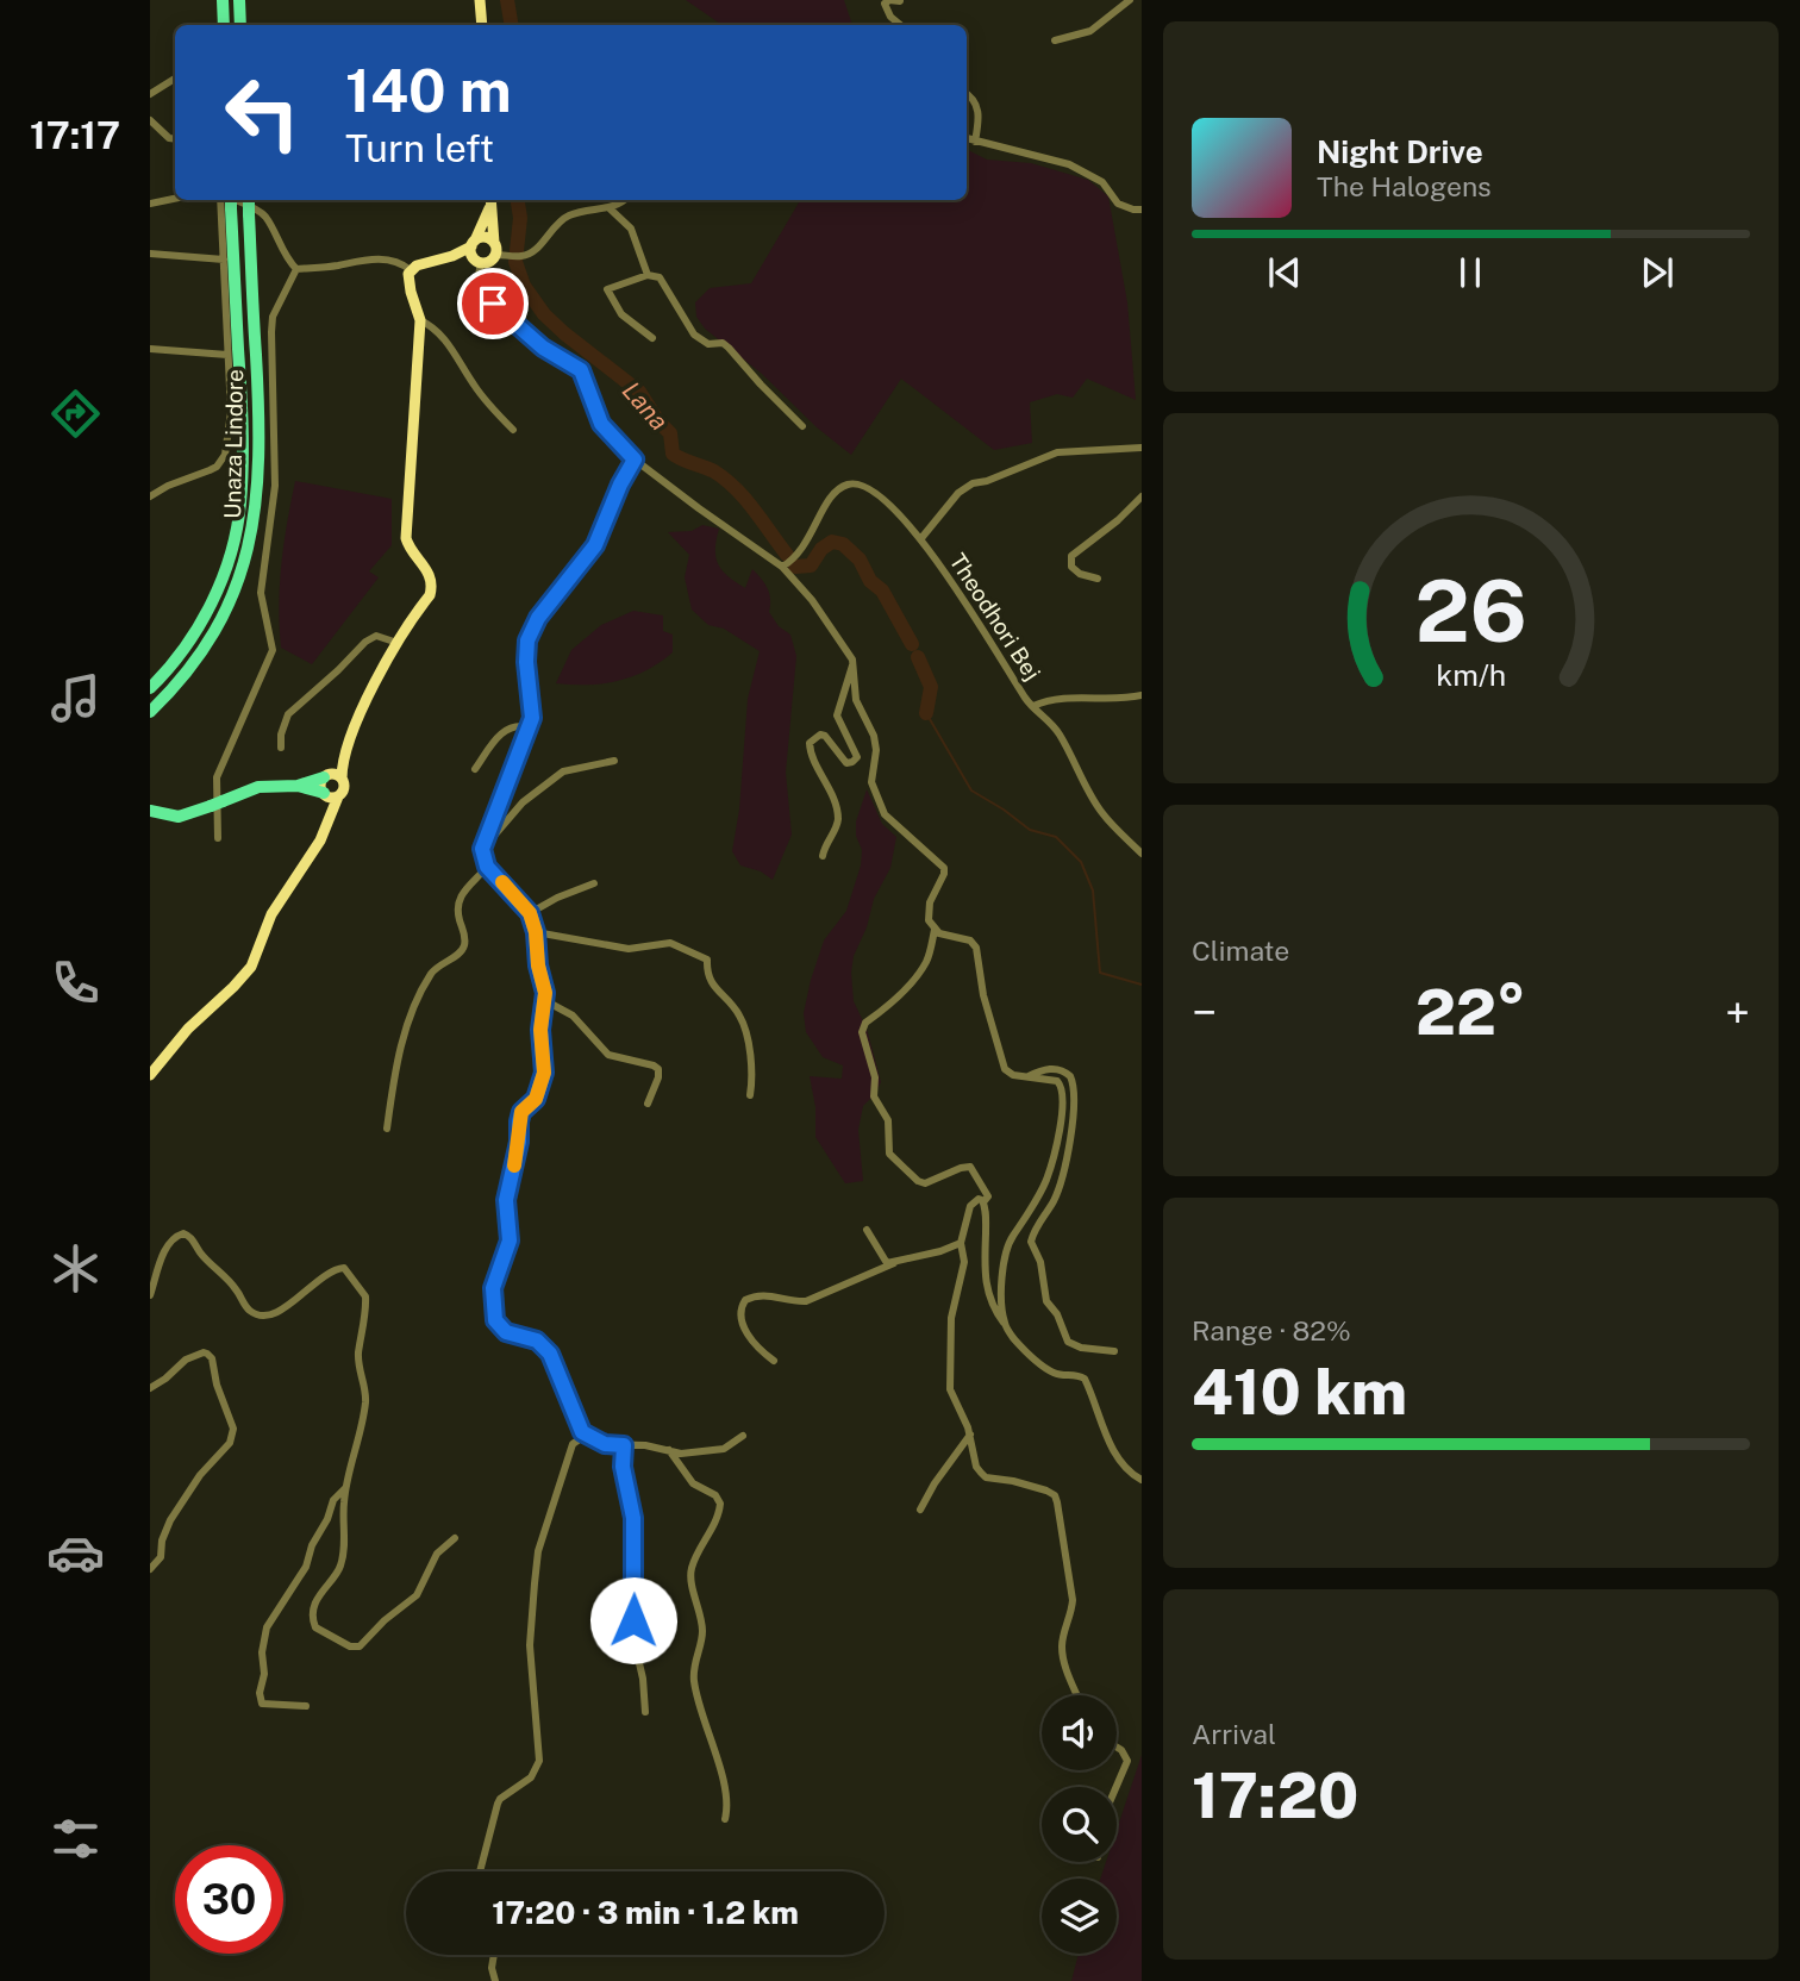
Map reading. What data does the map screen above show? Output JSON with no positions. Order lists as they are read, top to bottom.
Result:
{
  "streets": {
    "highway": ["Unaza Lindore"],
    "street": ["Theodhori Bej"]
  },
  "water": ["Lana"],
  "page": {
    "tabs": "17:17",
    "turn": ["140 m", "Turn left"],
    "song": ["Night Drive", "The Halogens"],
    "tile": [
      "Climate",
      ["Range · 82%", "410 km"],
      ["Arrival", "17:20"]
    ],
    "heat": ["−", "22°", "+"],
    "limit": "30",
    "trip": "17:20 · 3 min · 1.2 km",
    "gauge": ["26", "km/h"]
  }
}
